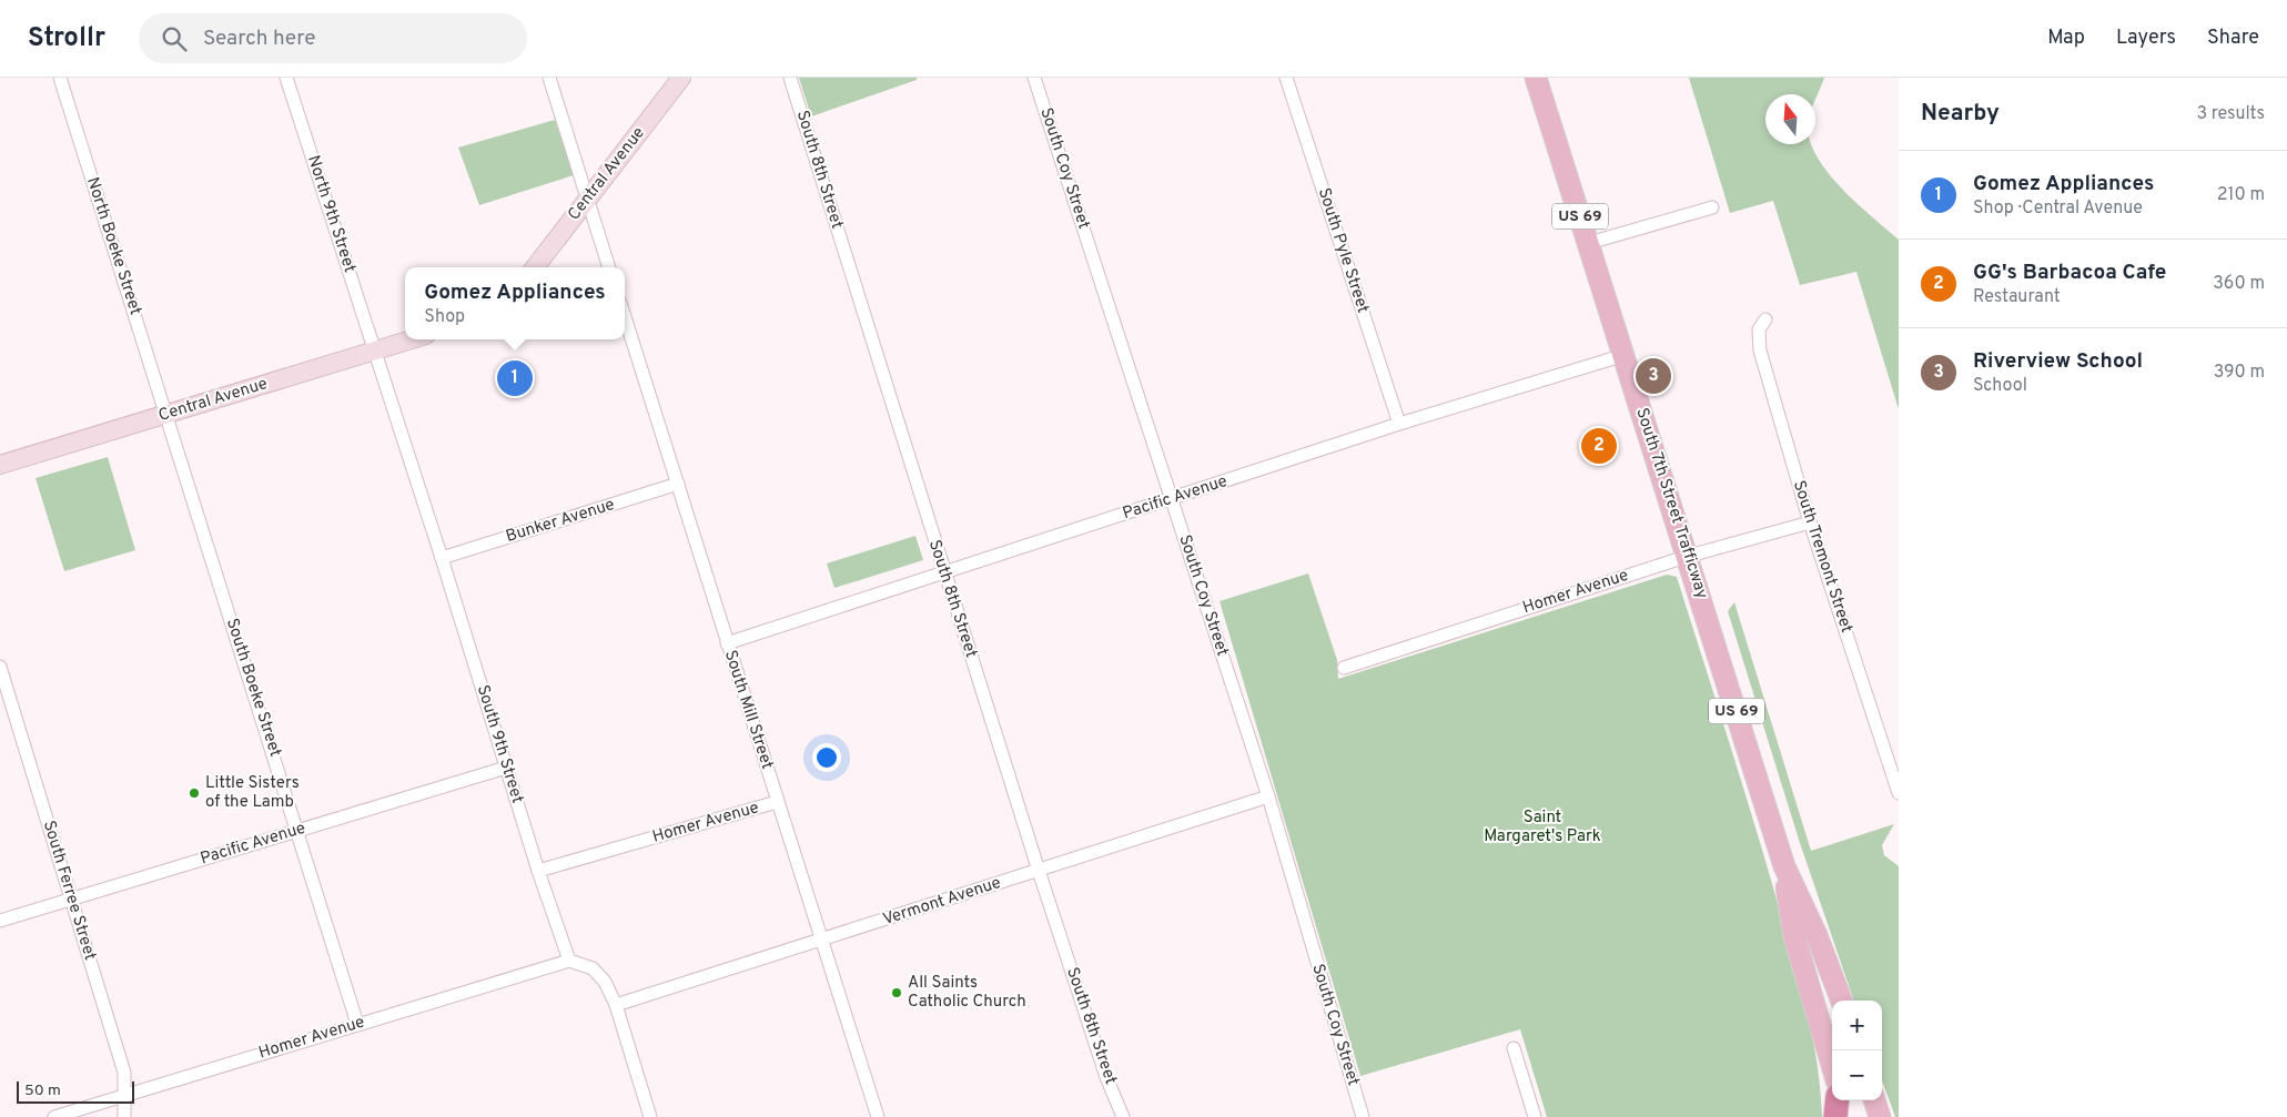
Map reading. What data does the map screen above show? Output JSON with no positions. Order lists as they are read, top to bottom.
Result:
{
  "streets": {
    "main road": ["Central Avenue", "US 69", "South 7th Street Trafficway"],
    "street": [
      "South Coy Street",
      "South 8th Street",
      "North 9th Street",
      "North Boeke Street",
      "South Pyle Street",
      "Pacific Avenue",
      "Bunker Avenue",
      "South Tremont Street",
      "Homer Avenue",
      "South Boeke Street",
      "South Mill Street",
      "South 9th Street",
      "South Ferree Street",
      "Vermont Avenue"
    ]
  },
  "crossings": [
    ["South Coy Street", "Pacific Avenue"],
    ["South Coy Street", "Vermont Avenue"],
    ["South 8th Street", "Pacific Avenue"],
    ["South 8th Street", "Vermont Avenue"],
    ["Central Avenue", "North 9th Street"],
    ["Central Avenue", "North Boeke Street"],
    ["Central Avenue", "South Boeke Street"],
    ["Central Avenue", "South 9th Street"],
    ["North 9th Street", "South 9th Street"],
    ["North Boeke Street", "South Boeke Street"],
    ["South Pyle Street", "Pacific Avenue"],
    ["Pacific Avenue", "South 7th Street Trafficway"],
    ["Pacific Avenue", "South Boeke Street"],
    ["Pacific Avenue", "South Mill Street"],
    ["Pacific Avenue", "South 9th Street"],
    ["Pacific Avenue", "South Ferree Street"],
    ["South 7th Street Trafficway", "Homer Avenue"],
    ["Bunker Avenue", "South Mill Street"],
    ["Bunker Avenue", "South 9th Street"],
    ["South Tremont Street", "Homer Avenue"],
    ["Homer Avenue", "South Boeke Street"],
    ["Homer Avenue", "South Mill Street"],
    ["Homer Avenue", "South 9th Street"],
    ["Homer Avenue", "South Ferree Street"],
    ["South Mill Street", "Vermont Avenue"]
  ],
  "parks": ["Saint Margaret's Park"],
  "places": ["Little Sisters of the Lamb", "All Saints Catholic Church"],
  "scale_bar": "50 m",
  "north": "top",
  "page": {
    "header": "Strollr",
    "search": "Search here",
    "nav": ["Map", "Layers", "Share"],
    "heading": ["Nearby", "3 results"],
    "list": [
      {
        "mark": "1",
        "name": "Gomez Appliances",
        "note": "Shop · Central Avenue",
        "value": "210 m"
      },
      {
        "mark": "2",
        "name": "GG's Barbacoa Cafe",
        "note": "Restaurant",
        "value": "360 m"
      },
      {
        "mark": "3",
        "name": "Riverview School",
        "note": "School",
        "value": "390 m"
      }
    ],
    "popup": ["Gomez Appliances", "Shop"],
    "pins": ["3", "1", "2"],
    "map_buttons": ["+", "−"],
    "scale": "50 m"
  }
}
